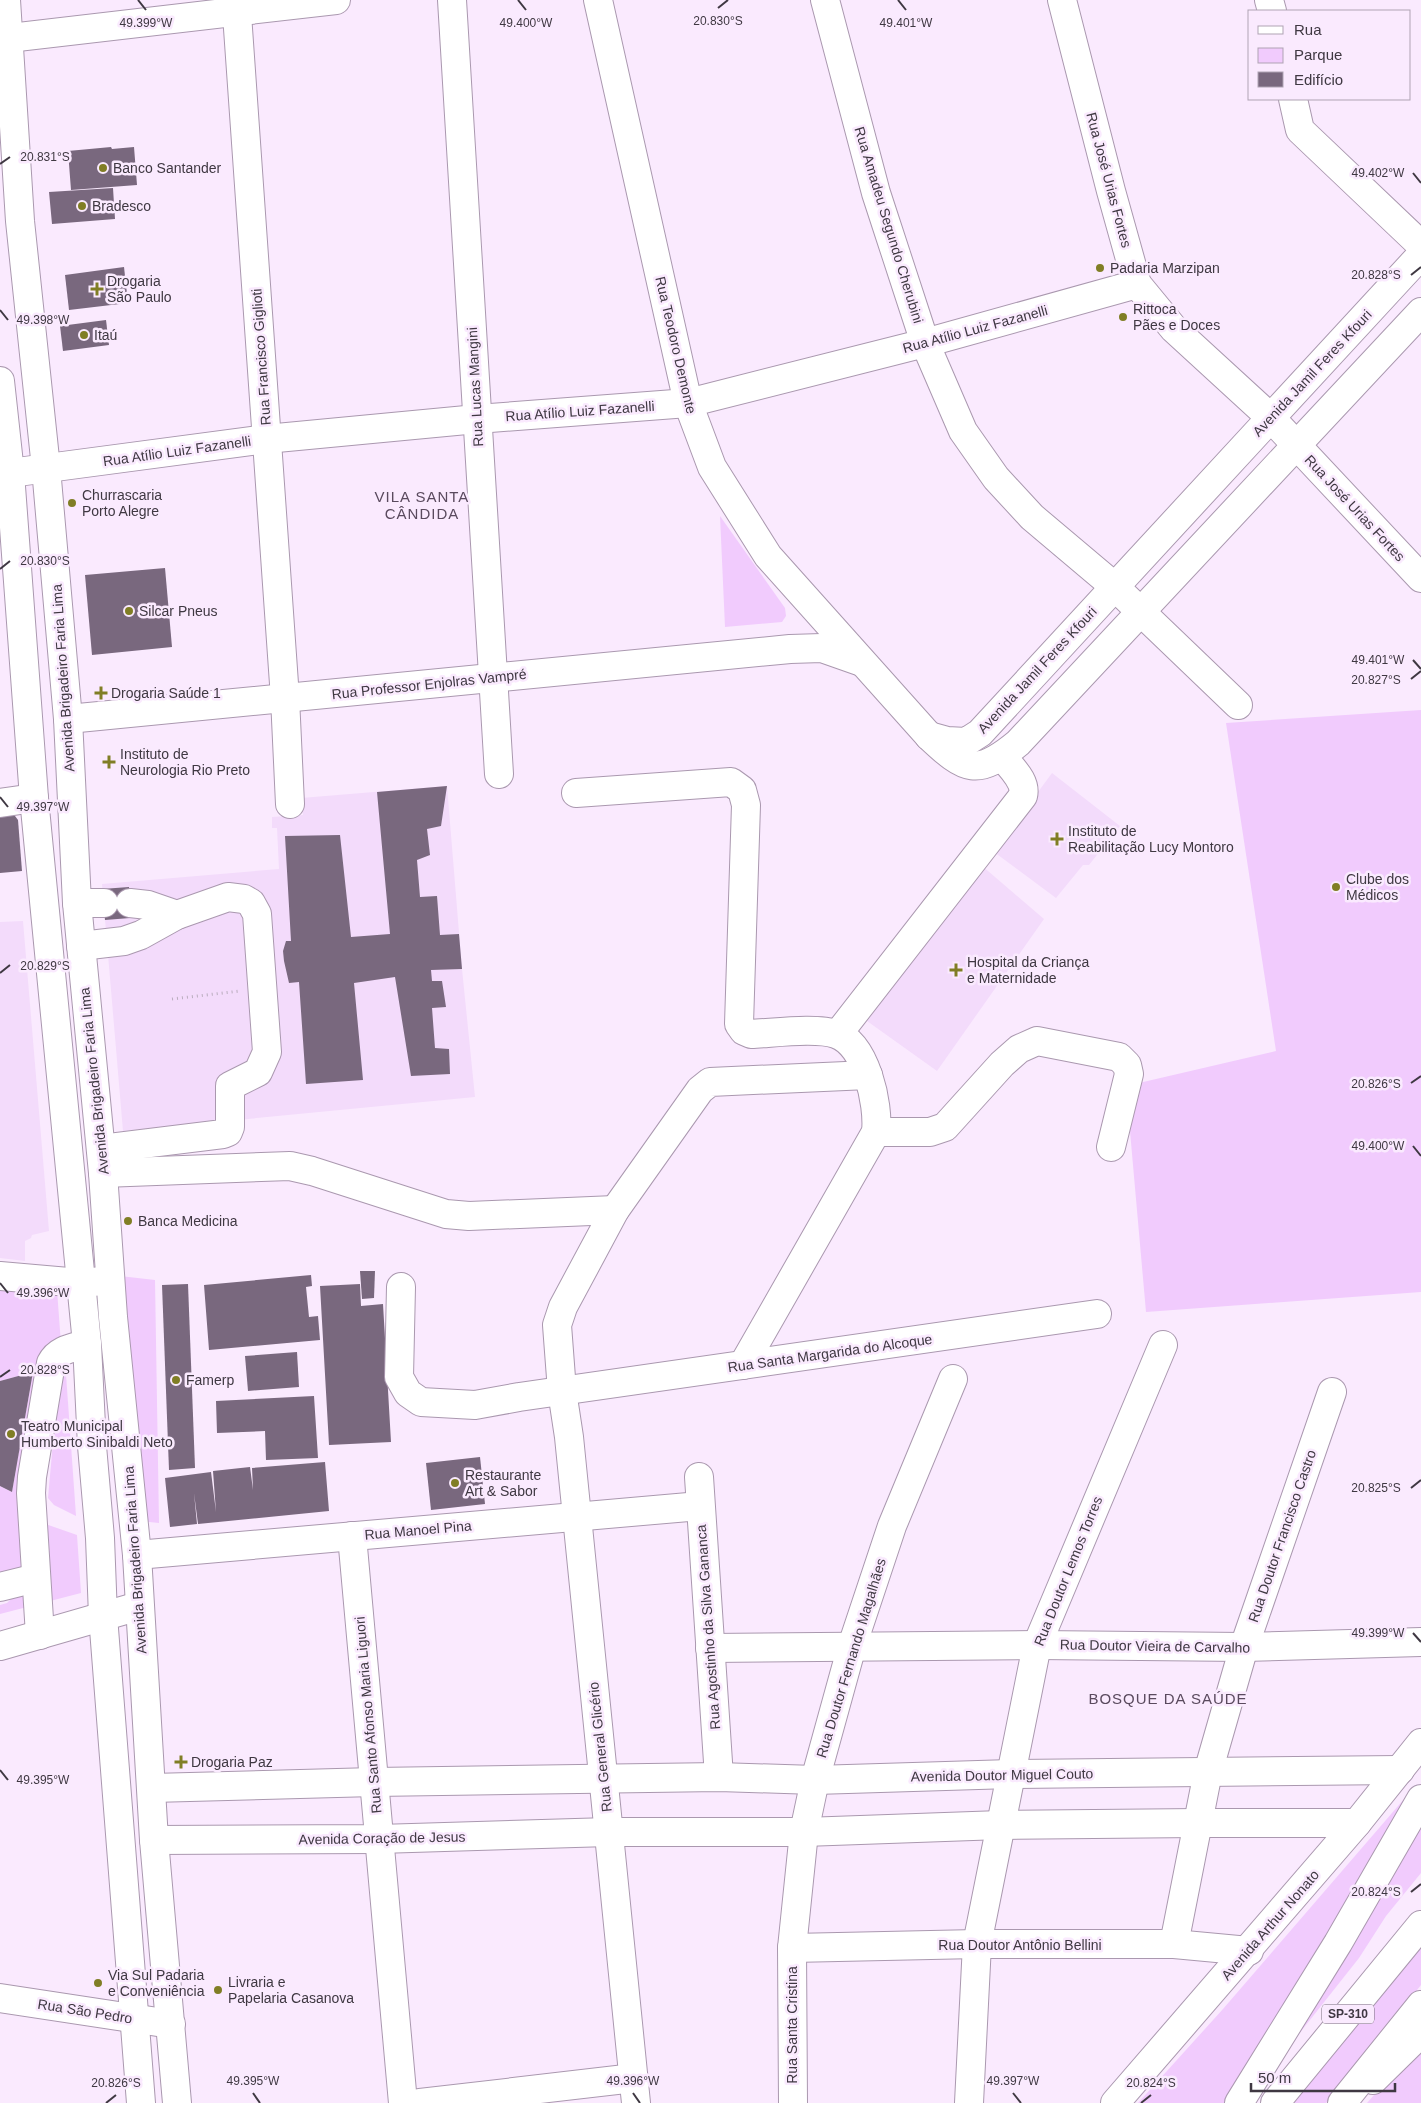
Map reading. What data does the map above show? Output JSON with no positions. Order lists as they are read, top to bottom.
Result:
{
  "streets": {
    "main road": [
      "Rua José Urias Fortes",
      "Rua Amadeu Segundo Cherubini",
      "Rua Atílio Luiz Fazanelli",
      "Rua Teodoro Demonte",
      "Rua Francisco Giglioti",
      "Avenida Jamil Feres Kfouri",
      "Rua Lucas Mangini",
      "Avenida Brigadeiro Faria Lima",
      "Rua Professor Enjolras Vampré",
      "Rua Santa Margarida do Alcoque",
      "Rua Manoel Pina",
      "Rua Doutor Francisco Castro",
      "Rua Doutor Lemos Torres",
      "Rua Agostinho da Silva Gananca",
      "Rua Doutor Vieira de Carvalho",
      "Rua Doutor Fernando Magalhães",
      "Rua Santo Afonso Maria Liguori",
      "Rua General Glicério",
      "Avenida Doutor Miguel Couto",
      "Avenida Coração de Jesus",
      "Avenida Arthur Nonato",
      "Rua Doutor Antônio Bellini",
      "Rua São Pedro",
      "SP-310",
      "Rua Santa Cristina"
    ]
  },
  "crossings": [
    ["Rua José Urias Fortes", "Rua Atílio Luiz Fazanelli"],
    ["Rua José Urias Fortes", "Avenida Jamil Feres Kfouri"],
    ["Rua Amadeu Segundo Cherubini", "Rua Atílio Luiz Fazanelli"],
    ["Rua Amadeu Segundo Cherubini", "Avenida Jamil Feres Kfouri"],
    ["Rua Atílio Luiz Fazanelli", "Rua Teodoro Demonte"],
    ["Rua Atílio Luiz Fazanelli", "Rua Francisco Giglioti"],
    ["Rua Atílio Luiz Fazanelli", "Rua Lucas Mangini"],
    ["Rua Atílio Luiz Fazanelli", "Avenida Brigadeiro Faria Lima"],
    ["Rua Teodoro Demonte", "Avenida Jamil Feres Kfouri"],
    ["Rua Teodoro Demonte", "Rua Professor Enjolras Vampré"],
    ["Rua Francisco Giglioti", "Rua Professor Enjolras Vampré"],
    ["Rua Lucas Mangini", "Rua Professor Enjolras Vampré"],
    ["Avenida Brigadeiro Faria Lima", "Rua Professor Enjolras Vampré"],
    ["Avenida Brigadeiro Faria Lima", "Rua Manoel Pina"],
    ["Avenida Brigadeiro Faria Lima", "Avenida Coração de Jesus"],
    ["Avenida Brigadeiro Faria Lima", "Rua São Pedro"],
    ["Rua Santa Margarida do Alcoque", "Rua General Glicério"],
    ["Rua Manoel Pina", "Rua Agostinho da Silva Gananca"],
    ["Rua Manoel Pina", "Rua Santo Afonso Maria Liguori"],
    ["Rua Manoel Pina", "Rua General Glicério"],
    ["Rua Doutor Francisco Castro", "Rua Doutor Vieira de Carvalho"],
    ["Rua Doutor Francisco Castro", "Avenida Doutor Miguel Couto"],
    ["Rua Doutor Francisco Castro", "Rua Doutor Antônio Bellini"],
    ["Rua Doutor Lemos Torres", "Rua Doutor Vieira de Carvalho"],
    ["Rua Doutor Lemos Torres", "Avenida Doutor Miguel Couto"],
    ["Rua Doutor Lemos Torres", "Rua Doutor Antônio Bellini"],
    ["Rua Agostinho da Silva Gananca", "Rua Doutor Vieira de Carvalho"],
    ["Rua Agostinho da Silva Gananca", "Avenida Doutor Miguel Couto"],
    ["Rua Doutor Vieira de Carvalho", "Rua Doutor Fernando Magalhães"],
    ["Rua Doutor Fernando Magalhães", "Avenida Doutor Miguel Couto"],
    ["Rua Doutor Fernando Magalhães", "Rua Doutor Antônio Bellini"],
    ["Rua Doutor Fernando Magalhães", "Rua Santa Cristina"],
    ["Rua Santo Afonso Maria Liguori", "Avenida Coração de Jesus"],
    ["Rua General Glicério", "Avenida Doutor Miguel Couto"],
    ["Rua General Glicério", "Avenida Coração de Jesus"],
    ["Avenida Doutor Miguel Couto", "Avenida Arthur Nonato"],
    ["Avenida Arthur Nonato", "Rua Doutor Antônio Bellini"],
    ["Rua Doutor Antônio Bellini", "Rua Santa Cristina"]
  ],
  "districts": ["VILA SANTA CÂNDIDA", "BOSQUE DA SAÚDE"],
  "places": {
    "other": [
      "Banco Santander",
      "Bradesco",
      "Padaria Marzipan",
      "Rittoca Pães e Doces",
      "Itaú",
      "Churrascaria Porto Alegre",
      "Silcar Pneus",
      "Clube dos Médicos",
      "Banca Medicina",
      "Famerp",
      "Teatro Municipal Humberto Sinibaldi Neto",
      "Restaurante Art & Sabor",
      "Via Sul Padaria e Conveniência",
      "Livraria e Papelaria Casanova"
    ],
    "health": [
      "Drogaria São Paulo",
      "Drogaria Saúde 1",
      "Instituto de Neurologia Rio Preto",
      "Instituto de Reabilitação Lucy Montoro",
      "Hospital da Criança e Maternidade",
      "Drogaria Paz"
    ]
  },
  "legend": ["Rua", "Parque", "Edifício"],
  "scale_bar": "50 m",
  "coordinates": [
    "20.830°S",
    "49.399°W",
    "49.400°W",
    "49.401°W",
    "20.831°S",
    "49.402°W",
    "20.828°S",
    "49.398°W",
    "20.827°S",
    "49.397°W",
    "20.829°S",
    "20.826°S",
    "49.396°W",
    "20.825°S",
    "49.395°W",
    "20.824°S"
  ]
}
